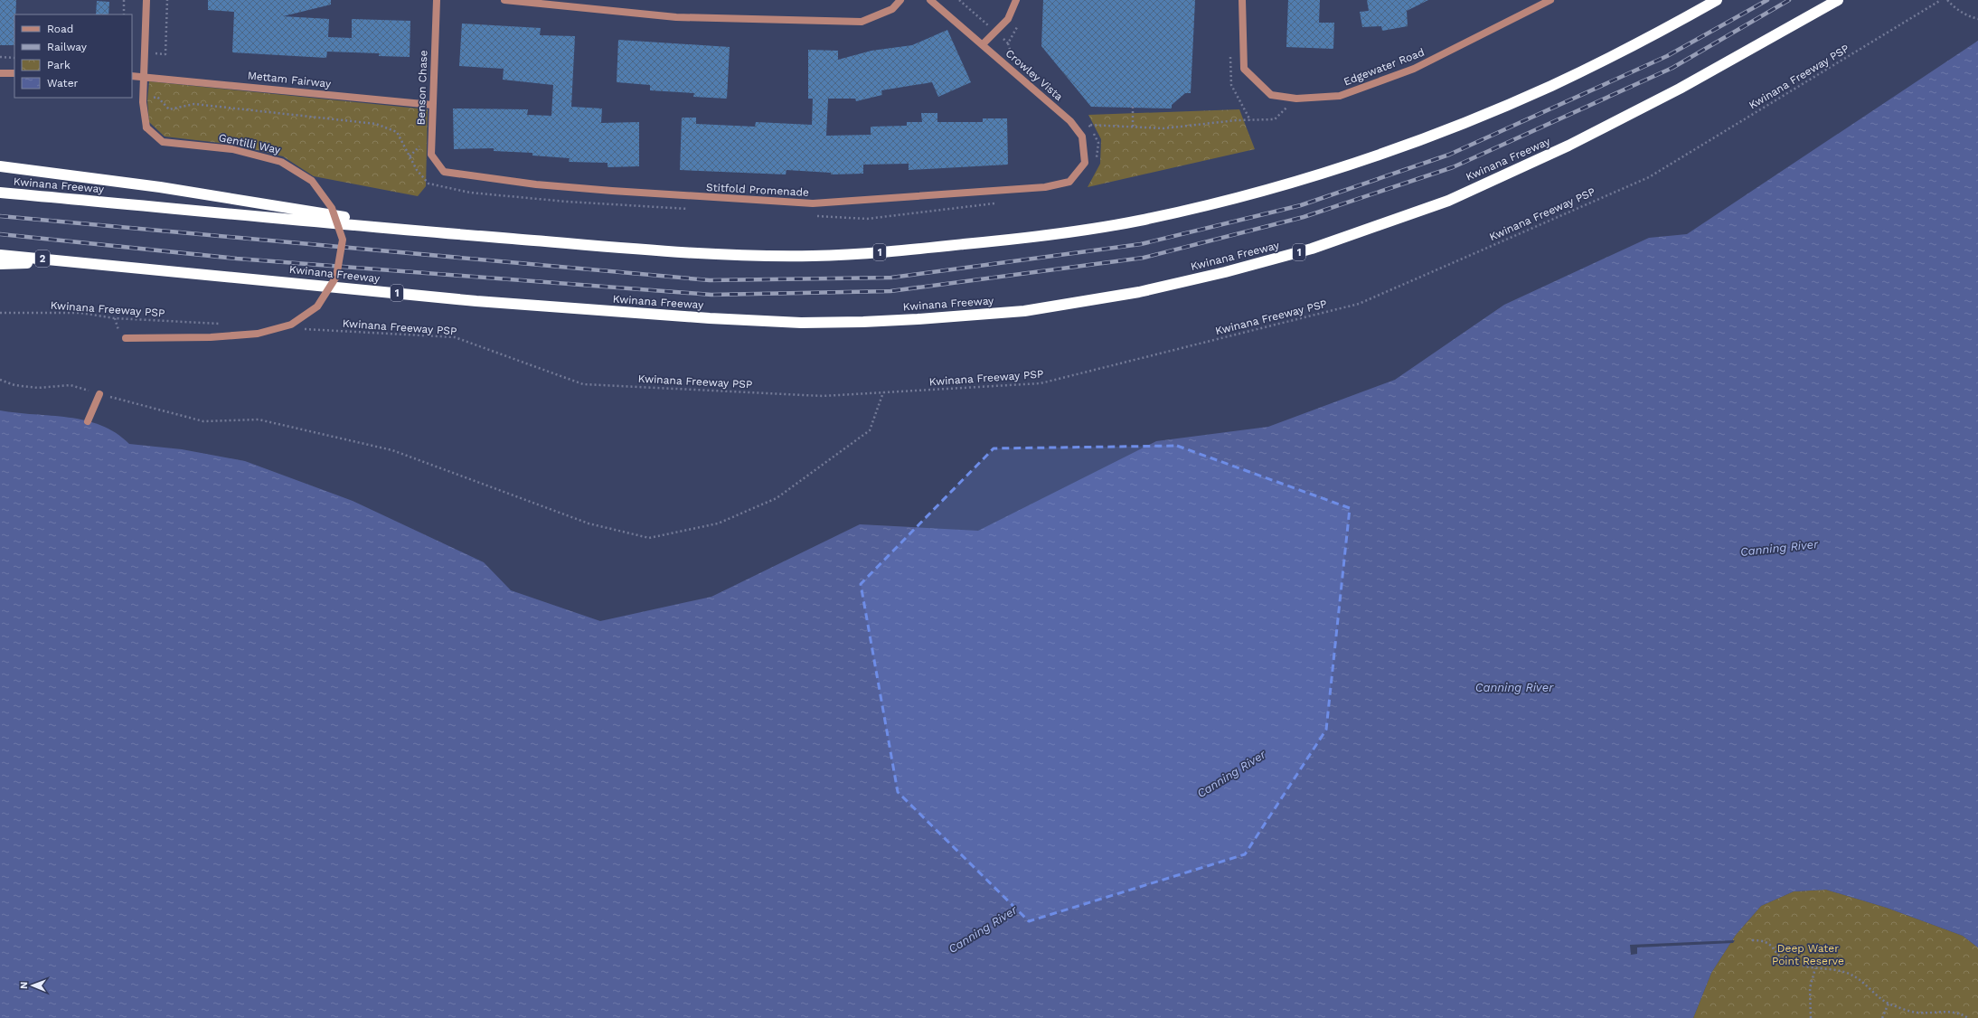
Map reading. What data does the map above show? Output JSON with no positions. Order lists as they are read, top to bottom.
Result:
{
  "streets": {
    "highway": ["Kwinana Freeway", "1", "2"],
    "street": [
      "Edgewater Road",
      "Crowley Vista",
      "Mettam Fairway",
      "Benson Chase",
      "Gentilli Way",
      "Stitfold Promenade"
    ],
    "path": ["Kwinana Freeway PSP"]
  },
  "crossings": [
    ["Crowley Vista", "Stitfold Promenade"],
    ["Mettam Fairway", "Benson Chase"],
    ["Mettam Fairway", "Gentilli Way"],
    ["Benson Chase", "Stitfold Promenade"],
    ["Kwinana Freeway", "1"]
  ],
  "water": ["Canning River"],
  "parks": ["Deep Water Point Reserve"],
  "legend": [
    "Road",
    "Railway",
    "Park",
    "Water"
  ],
  "north": "left"
}
